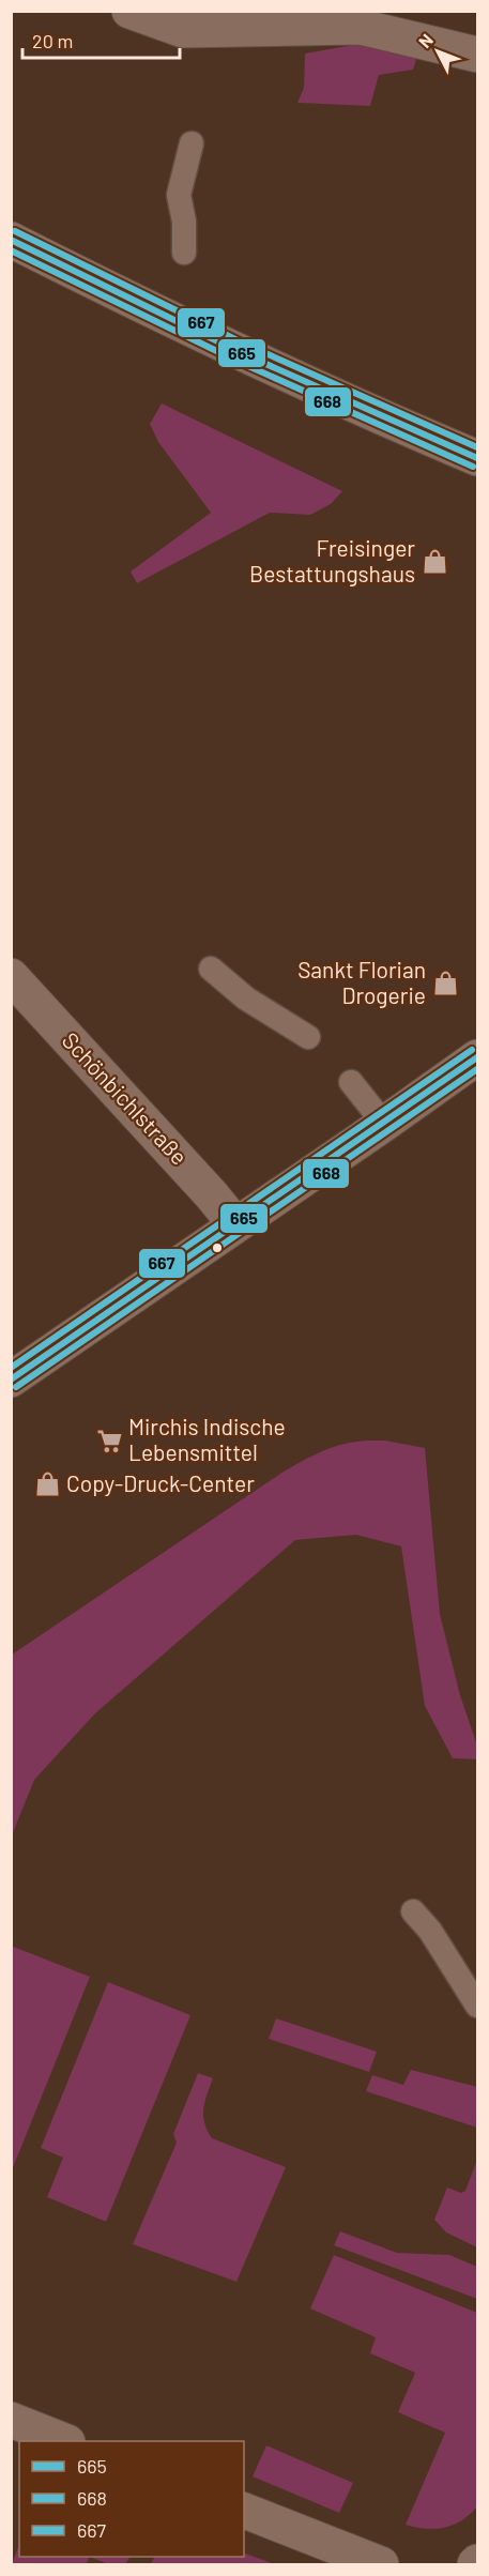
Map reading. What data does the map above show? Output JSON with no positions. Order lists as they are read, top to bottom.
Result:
{
  "streets": {
    "main road": ["Schönbichlstraße"]
  },
  "places": {
    "shop": ["Freisinger Bestattungshaus", "Sankt Florian Drogerie", "Copy-Druck-Center"],
    "supermarket": ["Mirchis Indische Lebensmittel"]
  },
  "lines": ["transit line 667", "transit line 665", "transit line 668"],
  "legend": ["665", "668", "667"],
  "scale_bar": "20 m",
  "north": "top left"
}
